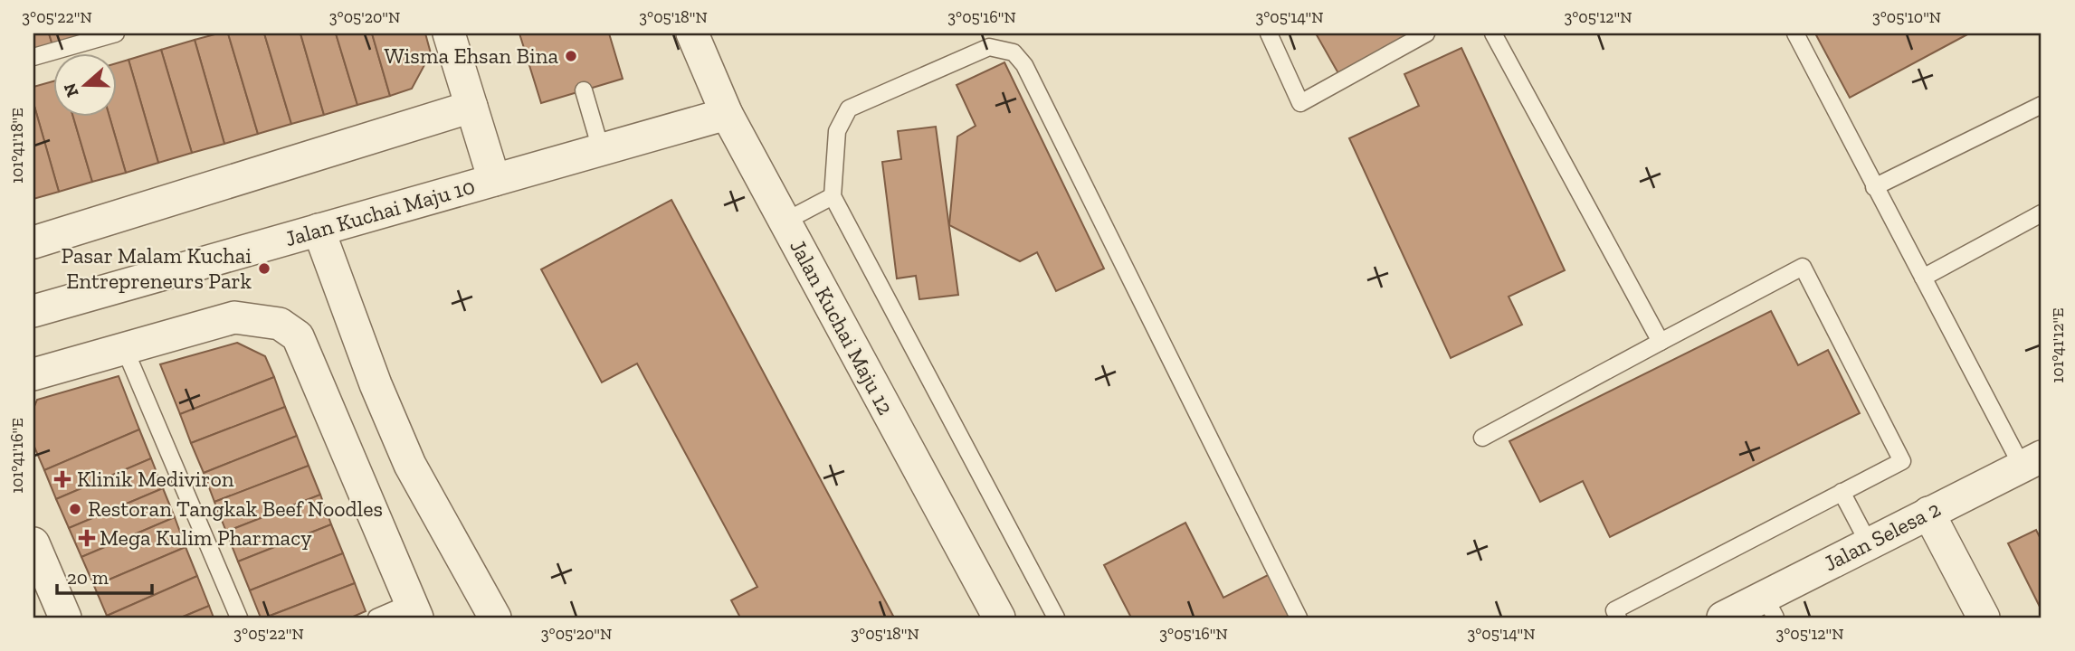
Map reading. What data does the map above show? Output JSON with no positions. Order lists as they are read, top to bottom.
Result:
{
  "streets": {
    "street": ["Jalan Kuchai Maju 10", "Jalan Kuchai Maju 12", "Jalan Selesa 2"]
  },
  "crossings": [
    ["Jalan Kuchai Maju 10", "Jalan Kuchai Maju 12"]
  ],
  "places": {
    "other": ["Wisma Ehsan Bina", "Pasar Malam Kuchai Entrepreneurs Park", "Restoran Tangkak Beef Noodles"],
    "health": ["Klinik Mediviron", "Mega Kulim Pharmacy"]
  },
  "scale_bar": "20 m",
  "north": "left",
  "coordinates": [
    "3°05'22\"N",
    "3°05'20\"N",
    "3°05'18\"N",
    "3°05'16\"N",
    "3°05'14\"N",
    "3°05'12\"N",
    "3°05'10\"N",
    "101°41'18\"E",
    "101°41'12\"E",
    "101°41'16\"E"
  ]
}
